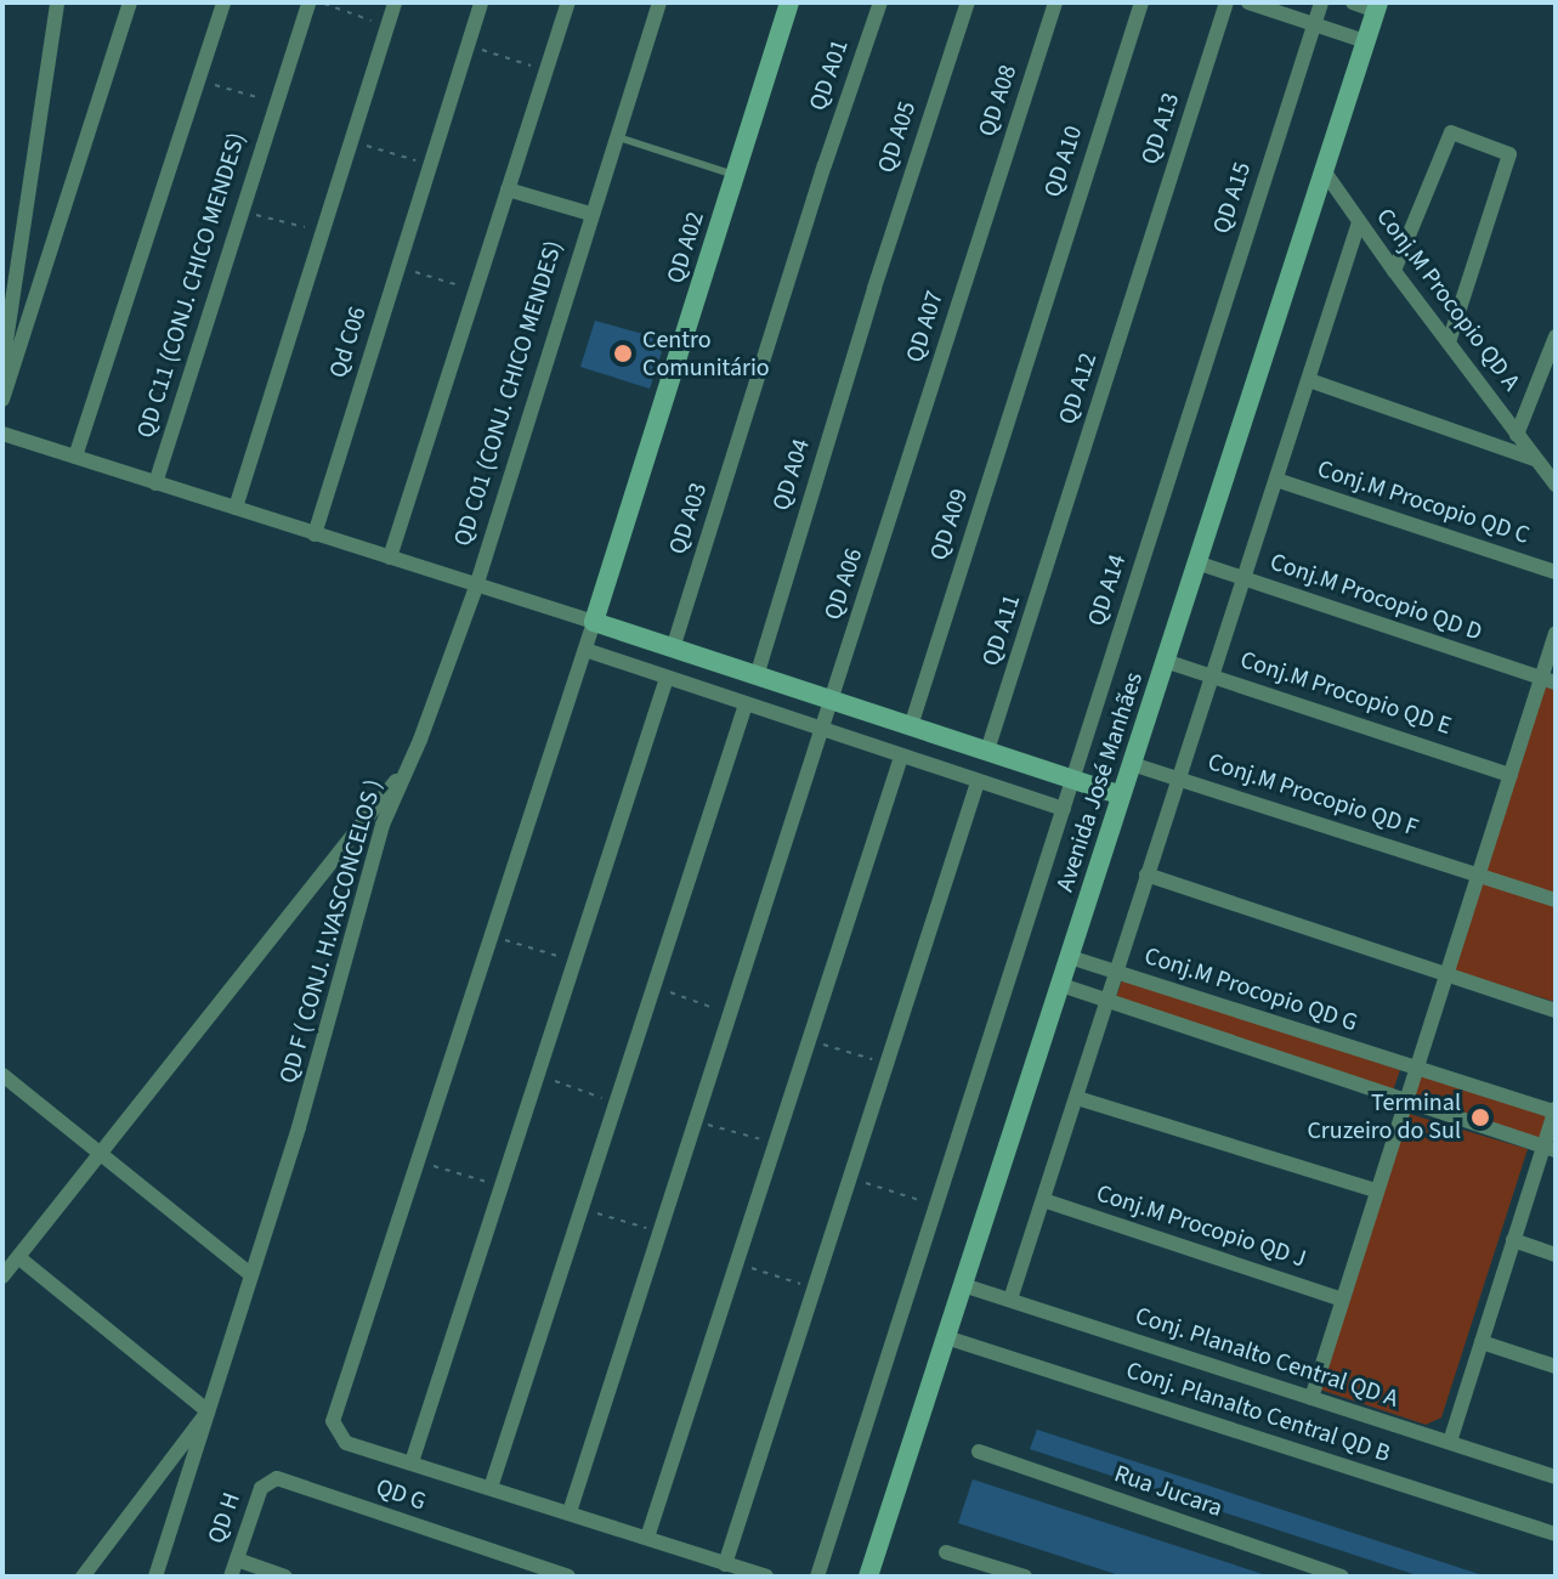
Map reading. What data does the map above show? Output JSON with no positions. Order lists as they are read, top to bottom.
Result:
{
  "streets": {
    "street": [
      "QD A01",
      "QD A08",
      "QD A13",
      "QD A05",
      "QD A10",
      "QD A15",
      "QD A02",
      "QD C11 (CONJ. CHICO MENDES)",
      "Conj.M Procopio QD A",
      "QD A07",
      "Qd C06",
      "QD A12",
      "QD C01 (CONJ. CHICO MENDES)",
      "QD A04",
      "Conj.M Procopio QD C",
      "QD A03",
      "QD A09",
      "QD A06",
      "QD A14",
      "Conj.M Procopio QD D",
      "QD A11",
      "Conj.M Procopio QD E",
      "Avenida José Manhães",
      "Conj.M Procopio QD F",
      "QD F ( CONJ. H.VASCONCELOS )",
      "Conj.M Procopio QD G",
      "Conj.M Procopio QD J",
      "Conj. Planalto Central QD A",
      "Conj. Planalto Central QD B",
      "Rua Jucara",
      "QD G",
      "QD H"
    ]
  },
  "crossings": [
    ["QD A01", "QD A03"],
    ["QD A08", "QD A07"],
    ["QD A13", "QD A12"],
    ["QD A05", "QD A04"],
    ["QD A10", "QD A09"],
    ["QD A15", "QD A14"],
    ["Conj.M Procopio QD A", "Avenida José Manhães"],
    ["QD A07", "QD A06"],
    ["QD A12", "QD A11"],
    ["QD C01 (CONJ. CHICO MENDES)", "QD F ( CONJ. H.VASCONCELOS )"],
    ["Conj.M Procopio QD D", "Avenida José Manhães"],
    ["Conj.M Procopio QD E", "Avenida José Manhães"],
    ["Avenida José Manhães", "Conj.M Procopio QD F"],
    ["Avenida José Manhães", "Conj.M Procopio QD G"],
    ["Avenida José Manhães", "Conj. Planalto Central QD A"],
    ["Avenida José Manhães", "Conj. Planalto Central QD B"],
    ["QD G", "QD H"]
  ],
  "places": ["Centro Comunitário", "Terminal Cruzeiro do Sul"]
}
